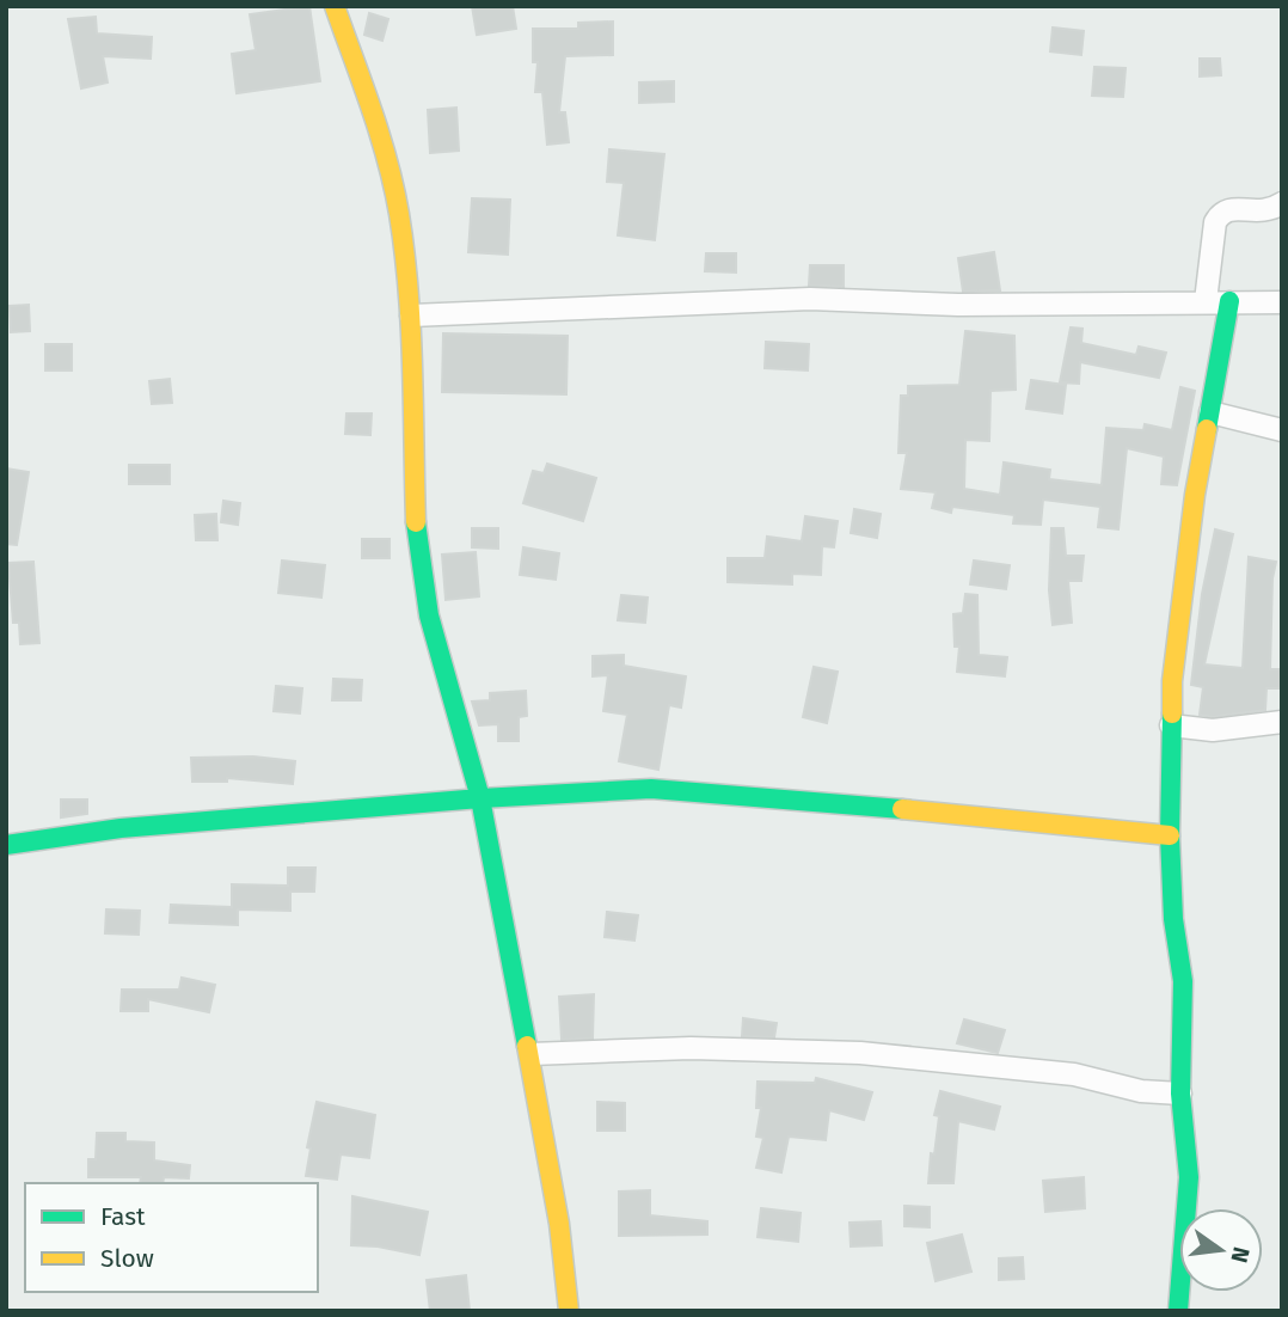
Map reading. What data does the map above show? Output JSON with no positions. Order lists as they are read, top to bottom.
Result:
{
  "legend": ["Fast", "Slow"],
  "north": "right"
}
